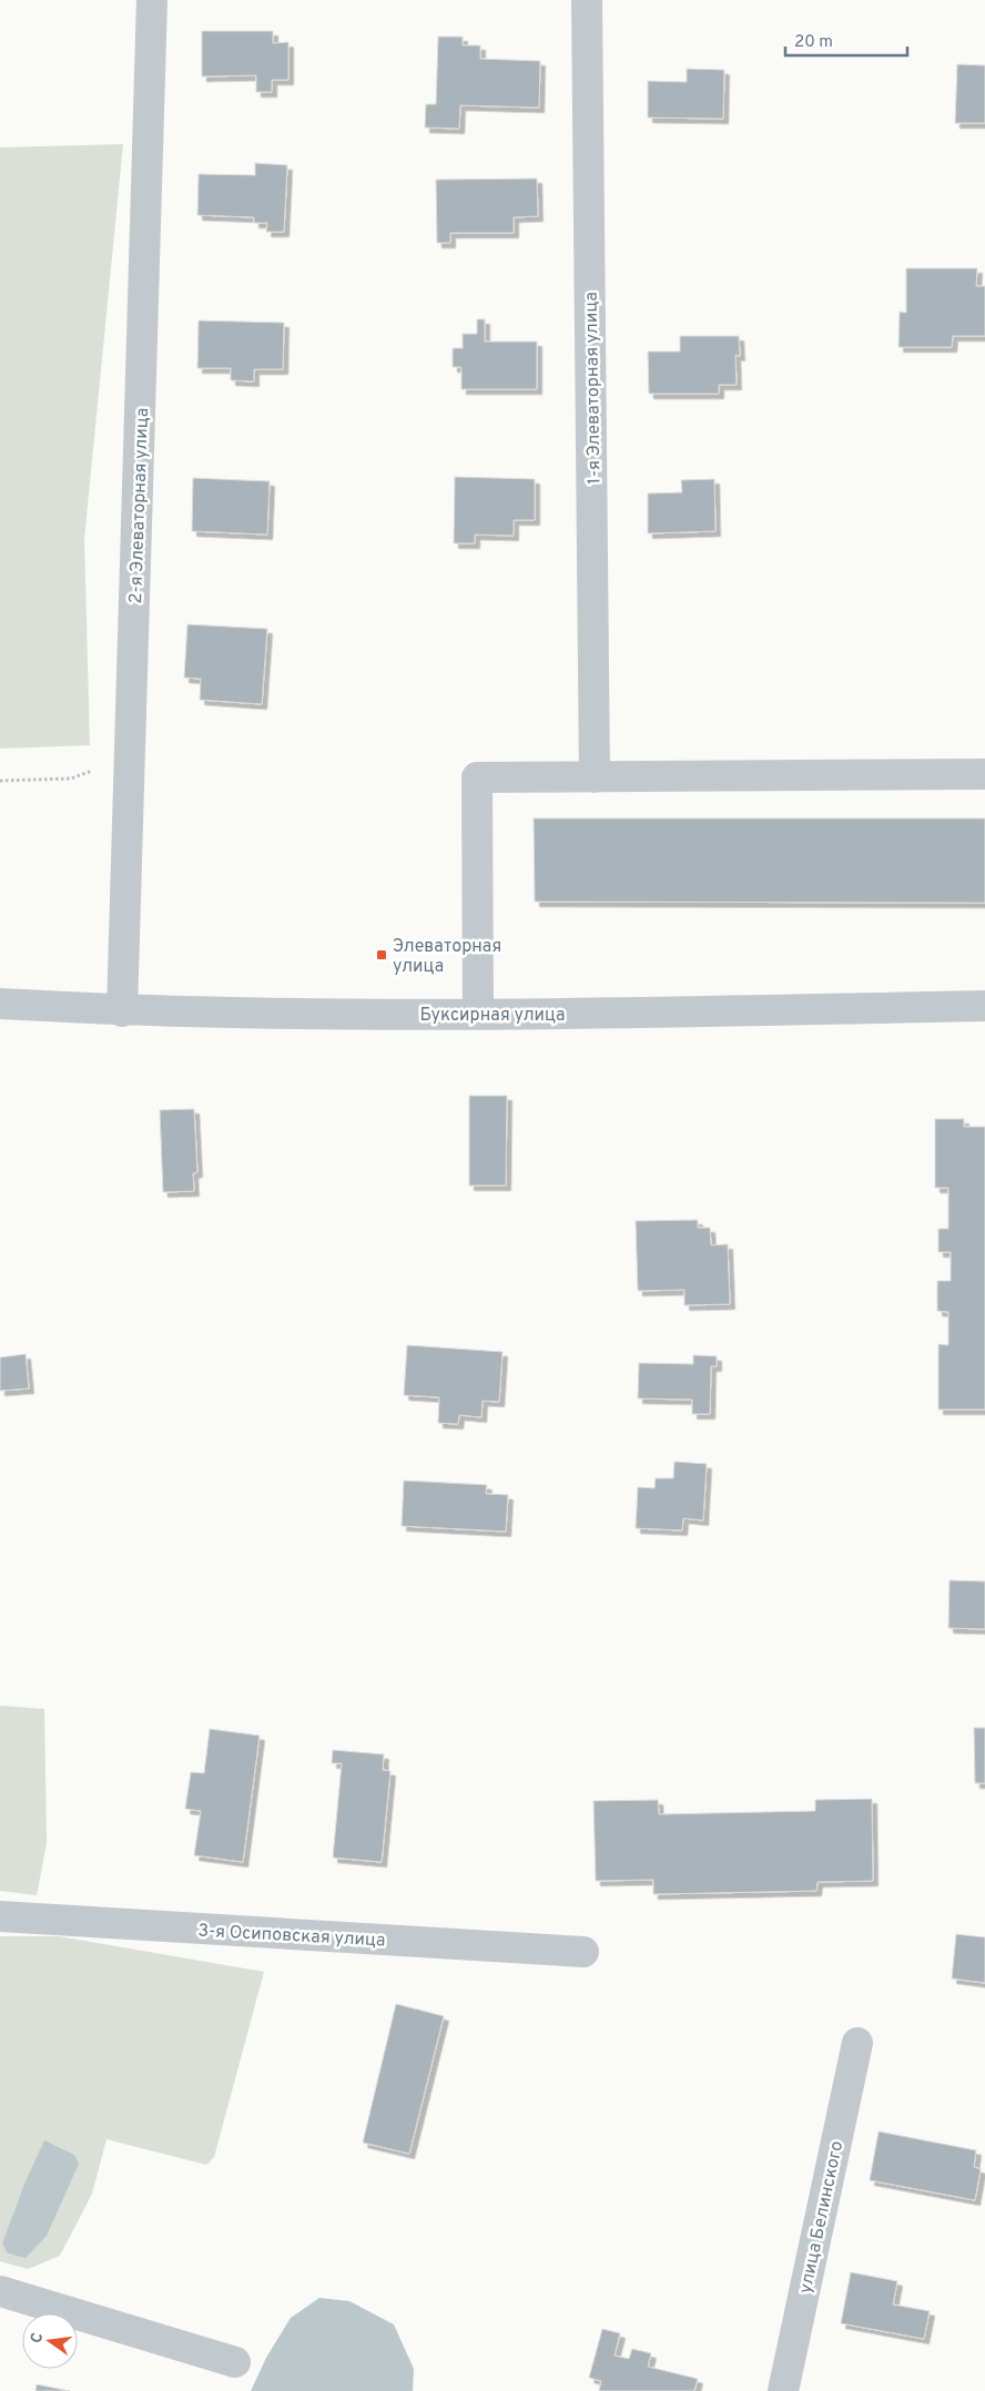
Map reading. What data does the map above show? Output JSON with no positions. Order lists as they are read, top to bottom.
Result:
{
  "streets": {
    "street": [
      "1-я Элеваторная улица",
      "2-я Элеваторная улица",
      "Буксирная улица",
      "3-я Осиповская улица",
      "улица Белинского"
    ]
  },
  "crossings": [
    ["2-я Элеваторная улица", "Буксирная улица"]
  ],
  "places": {
    "transit": ["Элеваторная улица"]
  },
  "scale_bar": "20 m",
  "north": "left"
}
